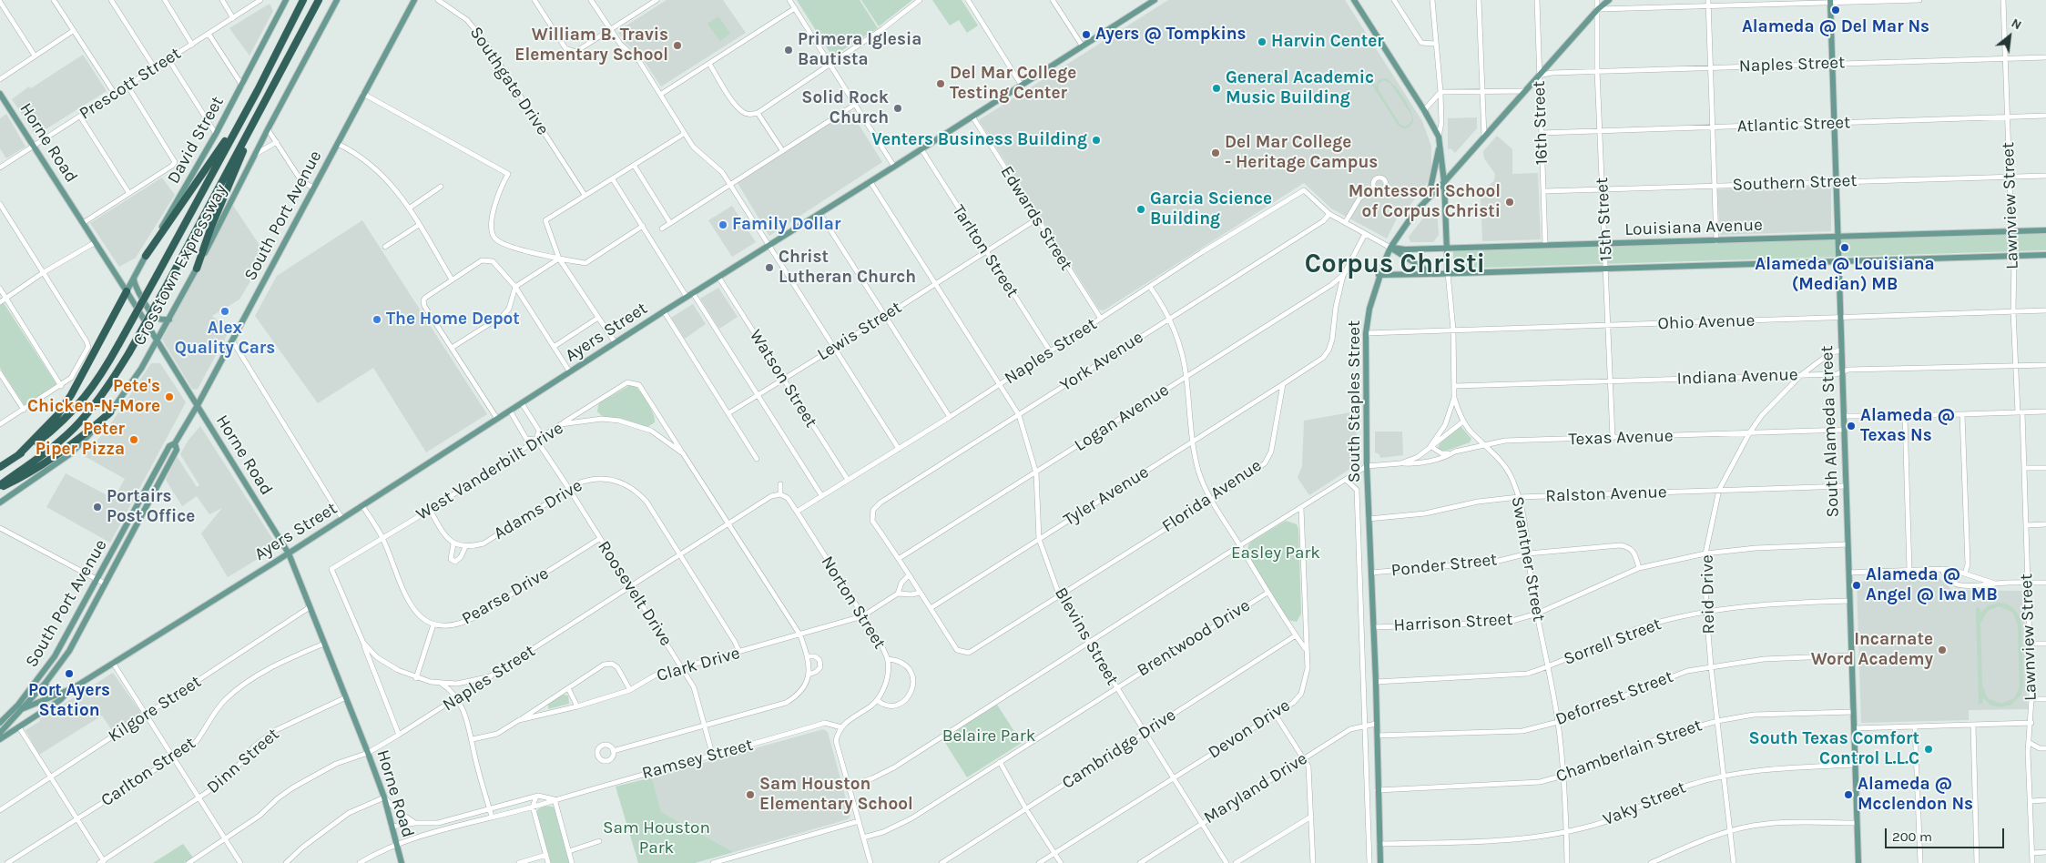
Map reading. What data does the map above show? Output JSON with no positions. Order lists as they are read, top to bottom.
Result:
{
  "streets": {
    "highway": ["Crosstown Expressway"],
    "main road": [
      "David Street",
      "Horne Road",
      "South Port Avenue",
      "Louisiana Avenue",
      "Ayers Street",
      "South Staples Street",
      "South Alameda Street"
    ],
    "street": [
      "Naples Street",
      "Southgate Drive",
      "Prescott Street",
      "16th Street",
      "Atlantic Street",
      "Southern Street",
      "Lawnview Street",
      "Edwards Street",
      "15th Street",
      "Tarlton Street",
      "Ohio Avenue",
      "Lewis Street",
      "York Avenue",
      "Indiana Avenue",
      "Watson Street",
      "Logan Avenue",
      "Texas Avenue",
      "West Vanderbilt Drive",
      "Ralston Avenue",
      "Tyler Avenue",
      "Florida Avenue",
      "Adams Drive",
      "Swantner Street",
      "Ponder Street",
      "Roosevelt Drive",
      "Reid Drive",
      "Pearse Drive",
      "Norton Street",
      "Harrison Street",
      "Blevins Street",
      "Brentwood Drive",
      "Sorrell Street",
      "Clark Drive",
      "Deforrest Street",
      "Kilgore Street",
      "Devon Drive",
      "Cambridge Drive",
      "Chamberlain Street",
      "Ramsey Street",
      "Dinn Street",
      "Carlton Street",
      "Maryland Drive",
      "Vaky Street"
    ]
  },
  "crossings": [
    ["Naples Street", "16th Street"],
    ["Naples Street", "Horne Road"],
    ["Naples Street", "Lawnview Street"],
    ["Naples Street", "Edwards Street"],
    ["Naples Street", "15th Street"],
    ["Naples Street", "Tarlton Street"],
    ["Naples Street", "York Avenue"],
    ["Naples Street", "Watson Street"],
    ["Naples Street", "South Staples Street"],
    ["Naples Street", "South Alameda Street"],
    ["Naples Street", "West Vanderbilt Drive"],
    ["Naples Street", "Adams Drive"],
    ["Naples Street", "Roosevelt Drive"],
    ["Naples Street", "Norton Street"],
    ["Naples Street", "Blevins Street"],
    ["Prescott Street", "Horne Road"],
    ["16th Street", "Atlantic Street"],
    ["16th Street", "Southern Street"],
    ["16th Street", "Louisiana Avenue"],
    ["16th Street", "South Staples Street"],
    ["Atlantic Street", "Lawnview Street"],
    ["Atlantic Street", "15th Street"],
    ["Atlantic Street", "South Alameda Street"],
    ["David Street", "Horne Road"],
    ["Horne Road", "South Port Avenue"],
    ["Horne Road", "Crosstown Expressway"],
    ["Horne Road", "Ayers Street"],
    ["Horne Road", "Kilgore Street"],
    ["Horne Road", "Ramsey Street"],
    ["Horne Road", "Dinn Street"],
    ["Horne Road", "Carlton Street"],
    ["Southern Street", "Lawnview Street"],
    ["Southern Street", "15th Street"],
    ["Southern Street", "South Alameda Street"],
    ["Lawnview Street", "Louisiana Avenue"],
    ["Lawnview Street", "Ohio Avenue"],
    ["Lawnview Street", "Indiana Avenue"],
    ["South Port Avenue", "Ayers Street"],
    ["Edwards Street", "Lewis Street"],
    ["Edwards Street", "Ayers Street"],
    ["15th Street", "Louisiana Avenue"],
    ["15th Street", "Ohio Avenue"],
    ["15th Street", "Indiana Avenue"],
    ["15th Street", "South Staples Street"],
    ["15th Street", "Texas Avenue"],
    ["Louisiana Avenue", "South Staples Street"],
    ["Louisiana Avenue", "South Alameda Street"],
    ["Tarlton Street", "Lewis Street"],
    ["Tarlton Street", "Ayers Street"],
    ["Ohio Avenue", "South Staples Street"],
    ["Ohio Avenue", "South Alameda Street"],
    ["Ohio Avenue", "Swantner Street"],
    ["Lewis Street", "Watson Street"],
    ["Lewis Street", "Blevins Street"],
    ["Ayers Street", "Watson Street"],
    ["Ayers Street", "Roosevelt Drive"],
    ["Ayers Street", "Blevins Street"],
    ["York Avenue", "Logan Avenue"],
    ["York Avenue", "Blevins Street"],
    ["Indiana Avenue", "South Alameda Street"],
    ["Indiana Avenue", "Swantner Street"],
    ["Indiana Avenue", "Reid Drive"],
    ["South Staples Street", "Texas Avenue"],
    ["South Staples Street", "Ralston Avenue"],
    ["South Staples Street", "Ponder Street"],
    ["South Staples Street", "Harrison Street"],
    ["South Staples Street", "Sorrell Street"],
    ["South Staples Street", "Deforrest Street"],
    ["South Staples Street", "Chamberlain Street"],
    ["South Staples Street", "Maryland Drive"],
    ["South Staples Street", "Vaky Street"],
    ["Logan Avenue", "Blevins Street"],
    ["South Alameda Street", "Texas Avenue"],
    ["South Alameda Street", "Ralston Avenue"],
    ["South Alameda Street", "Reid Drive"],
    ["South Alameda Street", "Harrison Street"],
    ["South Alameda Street", "Sorrell Street"],
    ["South Alameda Street", "Deforrest Street"],
    ["South Alameda Street", "Chamberlain Street"],
    ["South Alameda Street", "Vaky Street"],
    ["Texas Avenue", "Swantner Street"],
    ["Texas Avenue", "Reid Drive"],
    ["West Vanderbilt Drive", "Roosevelt Drive"],
    ["West Vanderbilt Drive", "Clark Drive"],
    ["Ralston Avenue", "Swantner Street"],
    ["Ralston Avenue", "Reid Drive"],
    ["Tyler Avenue", "Florida Avenue"],
    ["Tyler Avenue", "Blevins Street"],
    ["Florida Avenue", "Blevins Street"],
    ["Adams Drive", "Roosevelt Drive"],
    ["Adams Drive", "Clark Drive"],
    ["Swantner Street", "Ponder Street"],
    ["Swantner Street", "Harrison Street"],
    ["Swantner Street", "Sorrell Street"],
    ["Swantner Street", "Deforrest Street"],
    ["Swantner Street", "Chamberlain Street"],
    ["Swantner Street", "Vaky Street"],
    ["Ponder Street", "Harrison Street"],
    ["Roosevelt Drive", "Pearse Drive"],
    ["Roosevelt Drive", "Clark Drive"],
    ["Roosevelt Drive", "Ramsey Street"],
    ["Reid Drive", "Harrison Street"],
    ["Reid Drive", "Sorrell Street"],
    ["Reid Drive", "Deforrest Street"],
    ["Reid Drive", "Chamberlain Street"],
    ["Reid Drive", "Vaky Street"],
    ["Norton Street", "Clark Drive"],
    ["Blevins Street", "Brentwood Drive"],
    ["Blevins Street", "Devon Drive"],
    ["Blevins Street", "Cambridge Drive"],
    ["Blevins Street", "Maryland Drive"]
  ],
  "districts": ["Corpus Christi"],
  "parks": ["Easley Park", "Belaire Park", "Sam Houston Park"],
  "places": [
    "Alameda @ Del Mar Ns",
    "Ayers @ Tompkins",
    "Harvin Center",
    "William B. Travis Elementary School",
    "Primera Iglesia Bautista",
    "Del Mar College Testing Center",
    "General Academic Music Building",
    "Solid Rock Church",
    "Venters Business Building",
    "Del Mar College - Heritage Campus",
    "Montessori School of Corpus Christi",
    "Garcia Science Building",
    "Family Dollar",
    "Alameda @ Louisiana (Median) MB",
    "Christ Lutheran Church",
    "Alex Quality Cars",
    "The Home Depot",
    "Pete's Chicken-N-More",
    "Alameda @ Texas Ns",
    "Peter Piper Pizza",
    "Portairs Post Office",
    "Alameda @ Angel @ Iwa MB",
    "Incarnate Word Academy",
    "Port Ayers Station",
    "South Texas Comfort Control L.L.C",
    "Sam Houston Elementary School",
    "Alameda @ Mcclendon Ns"
  ],
  "scale_bar": "200 m",
  "north": "top right"
}
